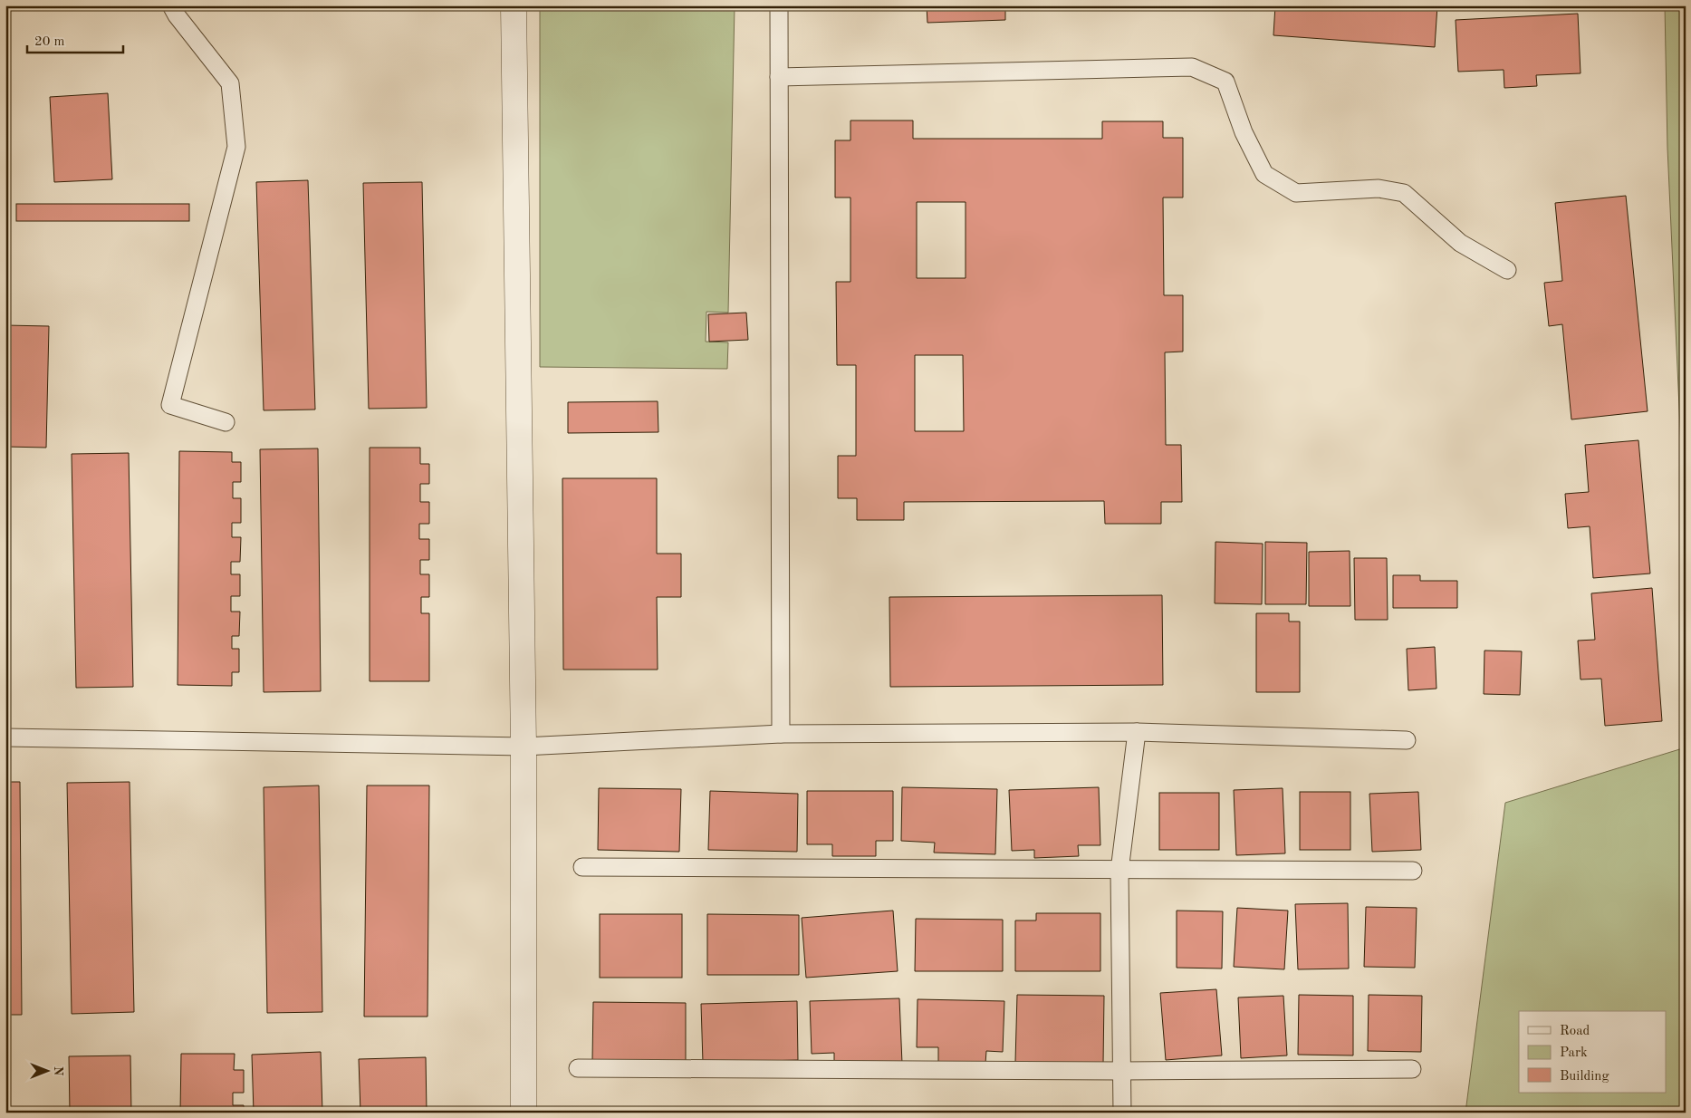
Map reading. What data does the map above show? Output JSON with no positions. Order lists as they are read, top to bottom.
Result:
{
  "legend": ["Road", "Park", "Building"],
  "scale_bar": "20 m",
  "north": "right"
}
